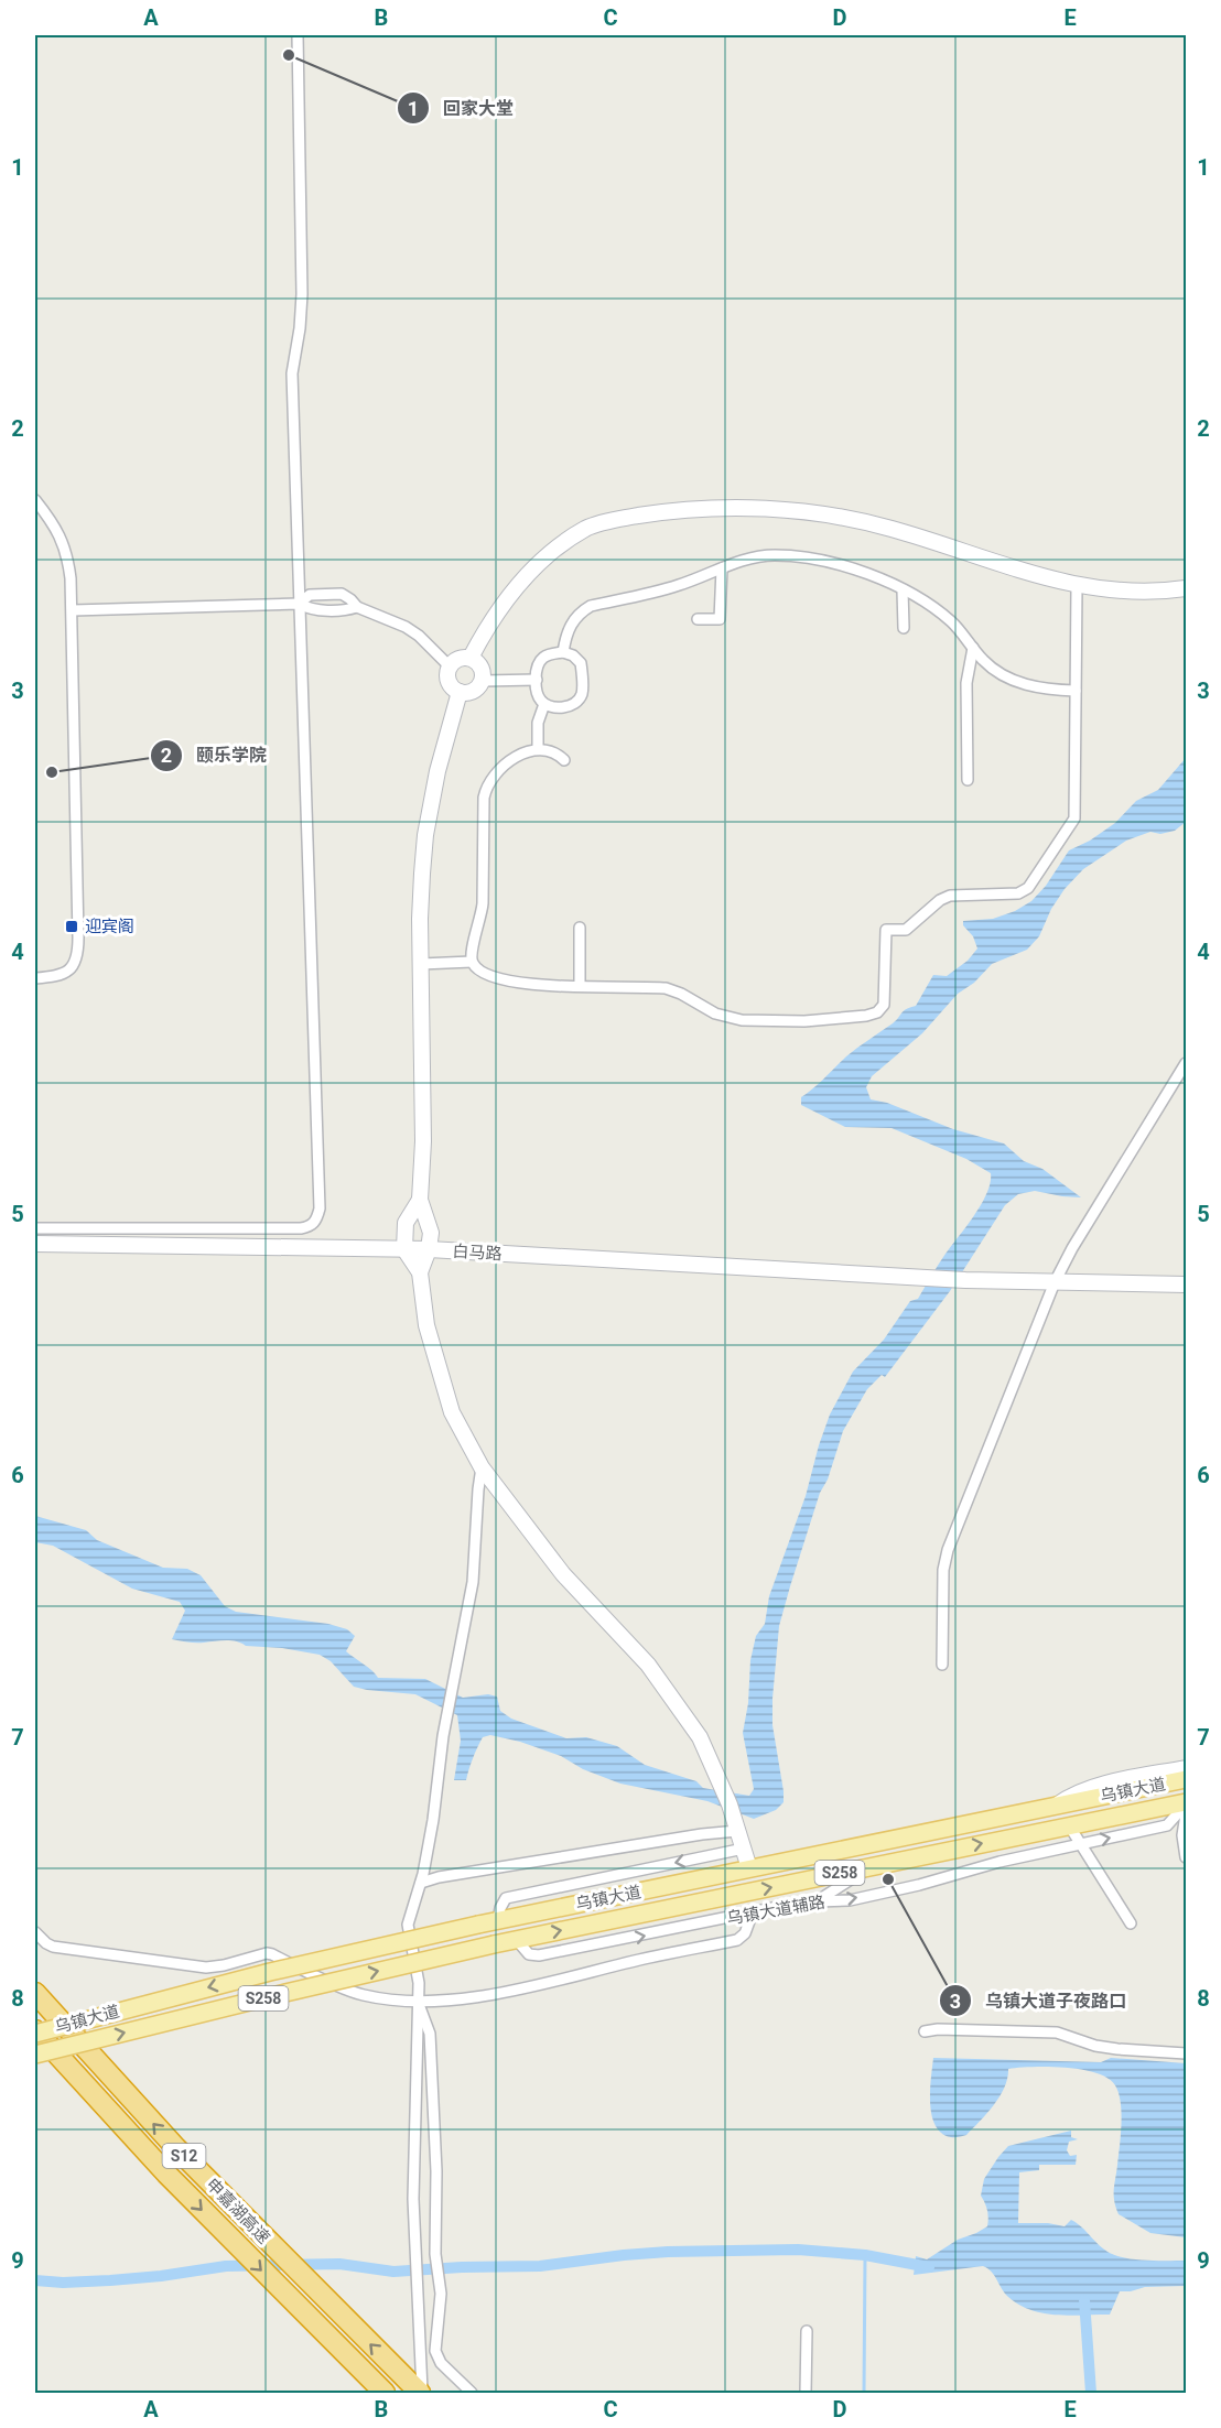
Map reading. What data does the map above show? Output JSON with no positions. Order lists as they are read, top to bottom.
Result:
{
  "streets": {
    "highway": ["S12", "申嘉湖高速"],
    "main road": ["乌镇大道", "S258"],
    "street": ["白马路", "乌镇大道辅路"]
  },
  "crossings": [
    ["乌镇大道", "乌镇大道辅路"],
    ["乌镇大道", "申嘉湖高速"]
  ],
  "places": {
    "other": ["回家大堂", "颐乐学院", "乌镇大道子夜路口"],
    "transit": ["迎宾阁"]
  },
  "grid": {
    "columns": [
      "A",
      "B",
      "C",
      "D",
      "E"
    ],
    "rows": [
      "1",
      "2",
      "3",
      "4",
      "5",
      "6",
      "7",
      "8",
      "9"
    ]
  }
}
